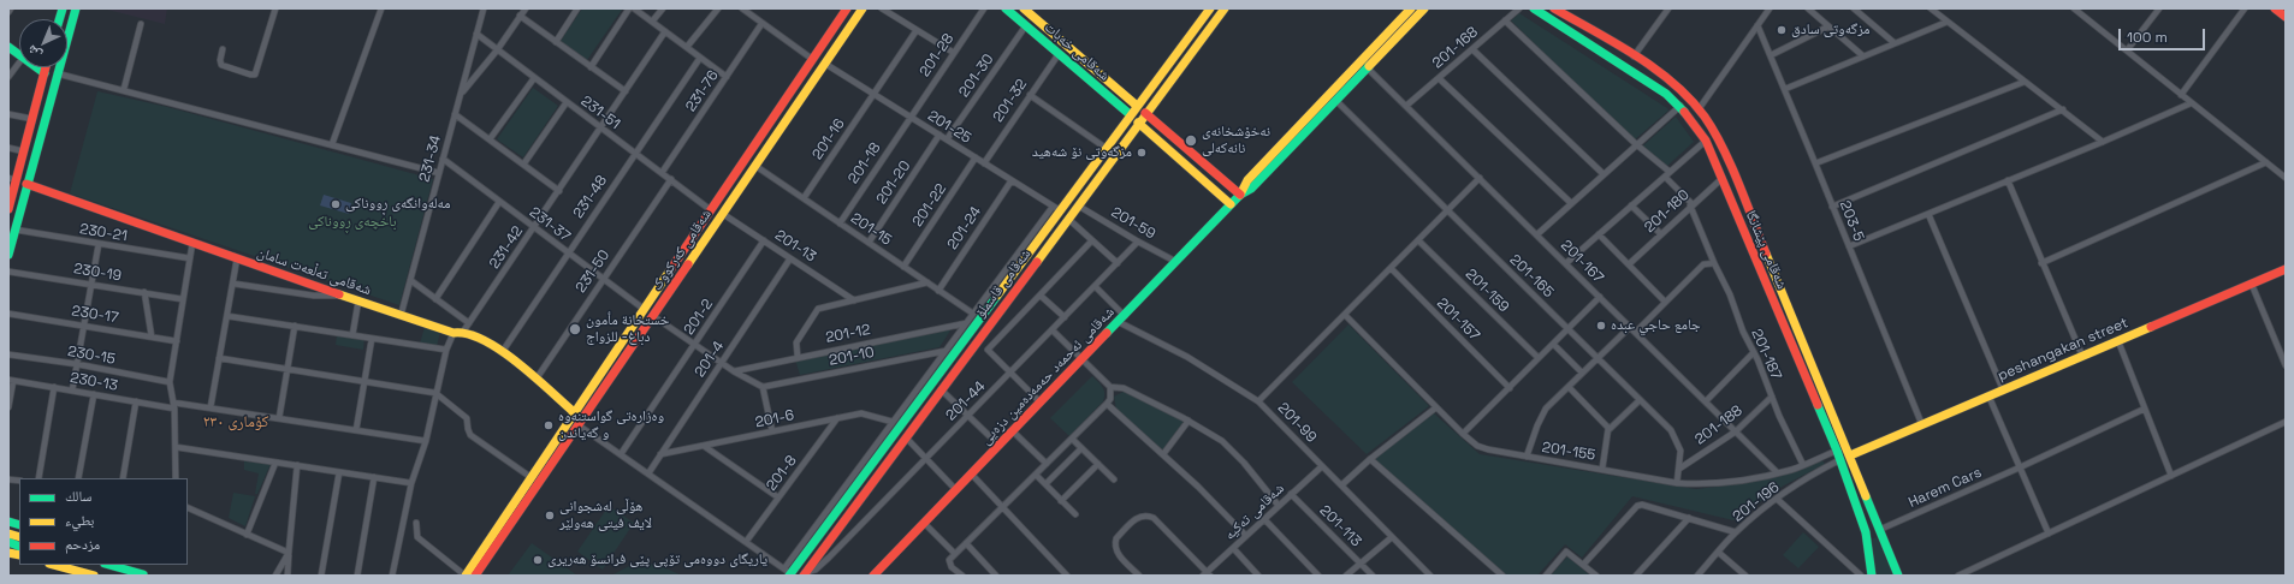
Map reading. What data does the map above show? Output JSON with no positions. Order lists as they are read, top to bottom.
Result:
{
  "streets": {
    "main road": [
      "شەقامی خەبات",
      "شەقامی کەرکووک",
      "شەقامی پێشانگا",
      "شەقامی تەڵعەت سامان",
      "شەقامی قاسملۆ",
      "peshangakan street",
      "شەقامی ئەحمەد حەمەدەمین دزەیی"
    ],
    "street": [
      "201-168",
      "201-28",
      "201-30",
      "231-76",
      "201-32",
      "231-51",
      "201-25",
      "201-16",
      "231-34",
      "201-18",
      "201-20",
      "231-48",
      "201-22",
      "201-180",
      "203-5",
      "201-59",
      "231-37",
      "201-24",
      "201-15",
      "230-21",
      "201-13",
      "231-42",
      "201-167",
      "231-50",
      "230-19",
      "201-165",
      "201-159",
      "230-17",
      "201-2",
      "201-157",
      "201-12",
      "201-187",
      "230-15",
      "201-10",
      "201-4",
      "230-13",
      "201-44",
      "201-6",
      "201-99",
      "201-188",
      "201-155",
      "201-8",
      "Harem Cars",
      "201-196",
      "شەقامی تەکیە",
      "201-113"
    ]
  },
  "crossings": [
    ["201-168", "201-167"],
    ["شەقامی خەبات", "201-30"],
    ["شەقامی خەبات", "201-32"],
    ["شەقامی خەبات", "شەقامی قاسملۆ"],
    ["201-28", "201-25"],
    ["201-28", "201-18"],
    ["201-30", "201-25"],
    ["231-76", "231-51"],
    ["201-32", "201-25"],
    ["231-51", "231-34"],
    ["231-51", "231-48"],
    ["231-51", "231-42"],
    ["231-51", "شەقامی کەرکووک"],
    ["231-51", "231-50"],
    ["201-25", "201-16"],
    ["201-25", "201-18"],
    ["201-25", "201-20"],
    ["201-25", "201-22"],
    ["201-25", "201-24"],
    ["201-25", "شەقامی کەرکووک"],
    ["201-25", "شەقامی قاسملۆ"],
    ["201-16", "201-15"],
    ["231-34", "231-37"],
    ["231-34", "شەقامی تەڵعەت سامان"],
    ["201-18", "201-15"],
    ["201-20", "201-15"],
    ["231-48", "231-37"],
    ["201-22", "201-15"],
    ["201-180", "شەقامی پێشانگا"],
    ["201-180", "201-187"],
    ["203-5", "peshangakan street"],
    ["201-59", "شەقامی قاسملۆ"],
    ["201-59", "شەقامی ئەحمەد حەمەدەمین دزەیی"],
    ["201-59", "201-44"],
    ["231-37", "231-42"],
    ["231-37", "شەقامی کەرکووک"],
    ["231-37", "231-50"],
    ["201-24", "201-15"],
    ["201-15", "شەقامی کەرکووک"],
    ["201-13", "شەقامی کەرکووک"],
    ["201-13", "201-2"],
    ["201-13", "201-4"],
    ["شەقامی پێشانگا", "peshangakan street"],
    ["شەقامی پێشانگا", "201-155"],
    ["شەقامی پێشانگا", "Harem Cars"],
    ["شەقامی پێشانگا", "201-196"],
    ["201-167", "شەقامی ئەحمەد حەمەدەمین دزەیی"],
    ["201-167", "201-188"],
    ["201-167", "201-155"],
    ["201-165", "شەقامی ئەحمەد حەمەدەمین دزەیی"],
    ["201-165", "201-188"],
    ["201-165", "201-155"],
    ["شەقامی قاسملۆ", "201-44"],
    ["201-187", "201-188"],
    ["201-187", "201-155"],
    ["201-4", "201-6"],
    ["شەقامی ئەحمەد حەمەدەمین دزەیی", "201-99"],
    ["201-44", "201-99"],
    ["201-6", "201-8"],
    ["201-99", "شەقامی تەکیە"],
    ["شەقامی تەکیە", "201-113"]
  ],
  "districts": ["کۆماری ٢٣٠"],
  "parks": ["باخچەی ڕووناکی"],
  "places": [
    "مزگەوتی سادق",
    "نەخۆشخانەی نانەکەلی",
    "مزگەوتی نۆ شەهید",
    "مەلەوانگەی ڕووناکی",
    "جامع حاجي عبده",
    "خستخانة مأمون دباغ- للزواج",
    "وەزارەتی گواستنەوە و گەیاندن",
    "هۆڵی لەشجوانی لایف فیتی هەولێر",
    "یاریگای دووەمی تۆپی پێی فرانسۆ هەریری"
  ],
  "legend": ["سالك", "بطيء", "مزدحم"],
  "scale_bar": "100 m",
  "north": "bottom left"
}
